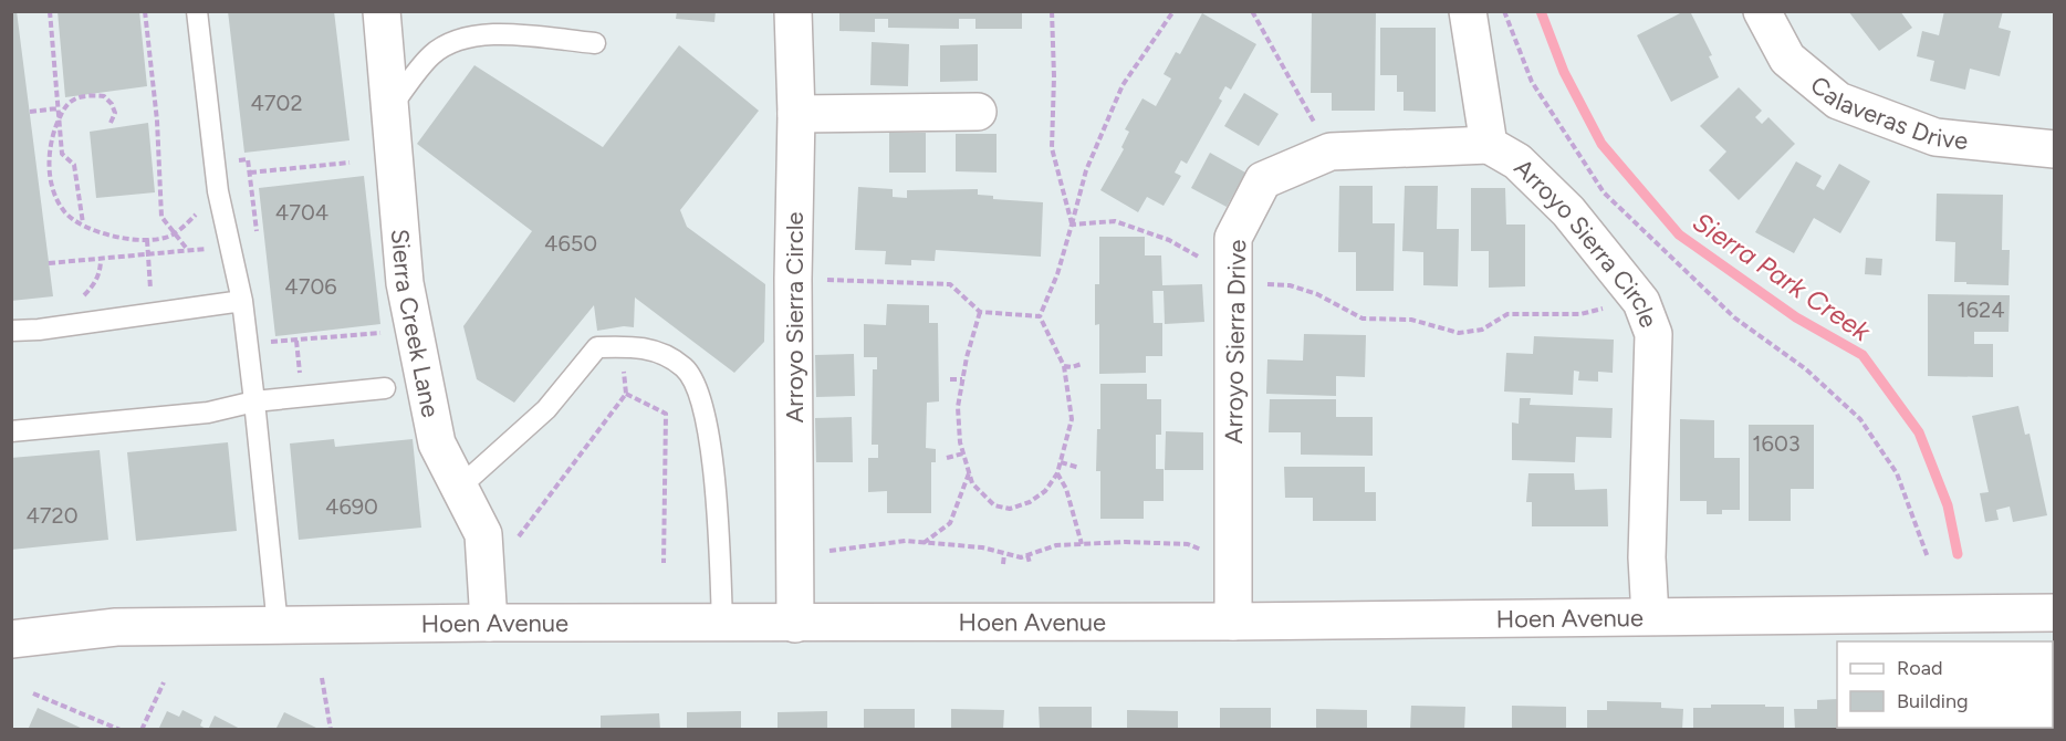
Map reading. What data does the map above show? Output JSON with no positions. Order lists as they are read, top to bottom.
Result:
{
  "streets": {
    "street": [
      "Calaveras Drive",
      "Arroyo Sierra Circle",
      "Sierra Creek Lane",
      "Arroyo Sierra Drive",
      "Hoen Avenue"
    ]
  },
  "crossings": [
    ["Arroyo Sierra Circle", "Arroyo Sierra Drive"],
    ["Arroyo Sierra Circle", "Hoen Avenue"],
    ["Sierra Creek Lane", "Hoen Avenue"],
    ["Arroyo Sierra Drive", "Hoen Avenue"]
  ],
  "water": ["Sierra Park Creek"],
  "house_numbers": [
    "4702",
    "4704",
    "4650",
    "4706",
    "1624",
    "1603",
    "4690",
    "4720"
  ],
  "legend": ["Road", "Building"]
}
